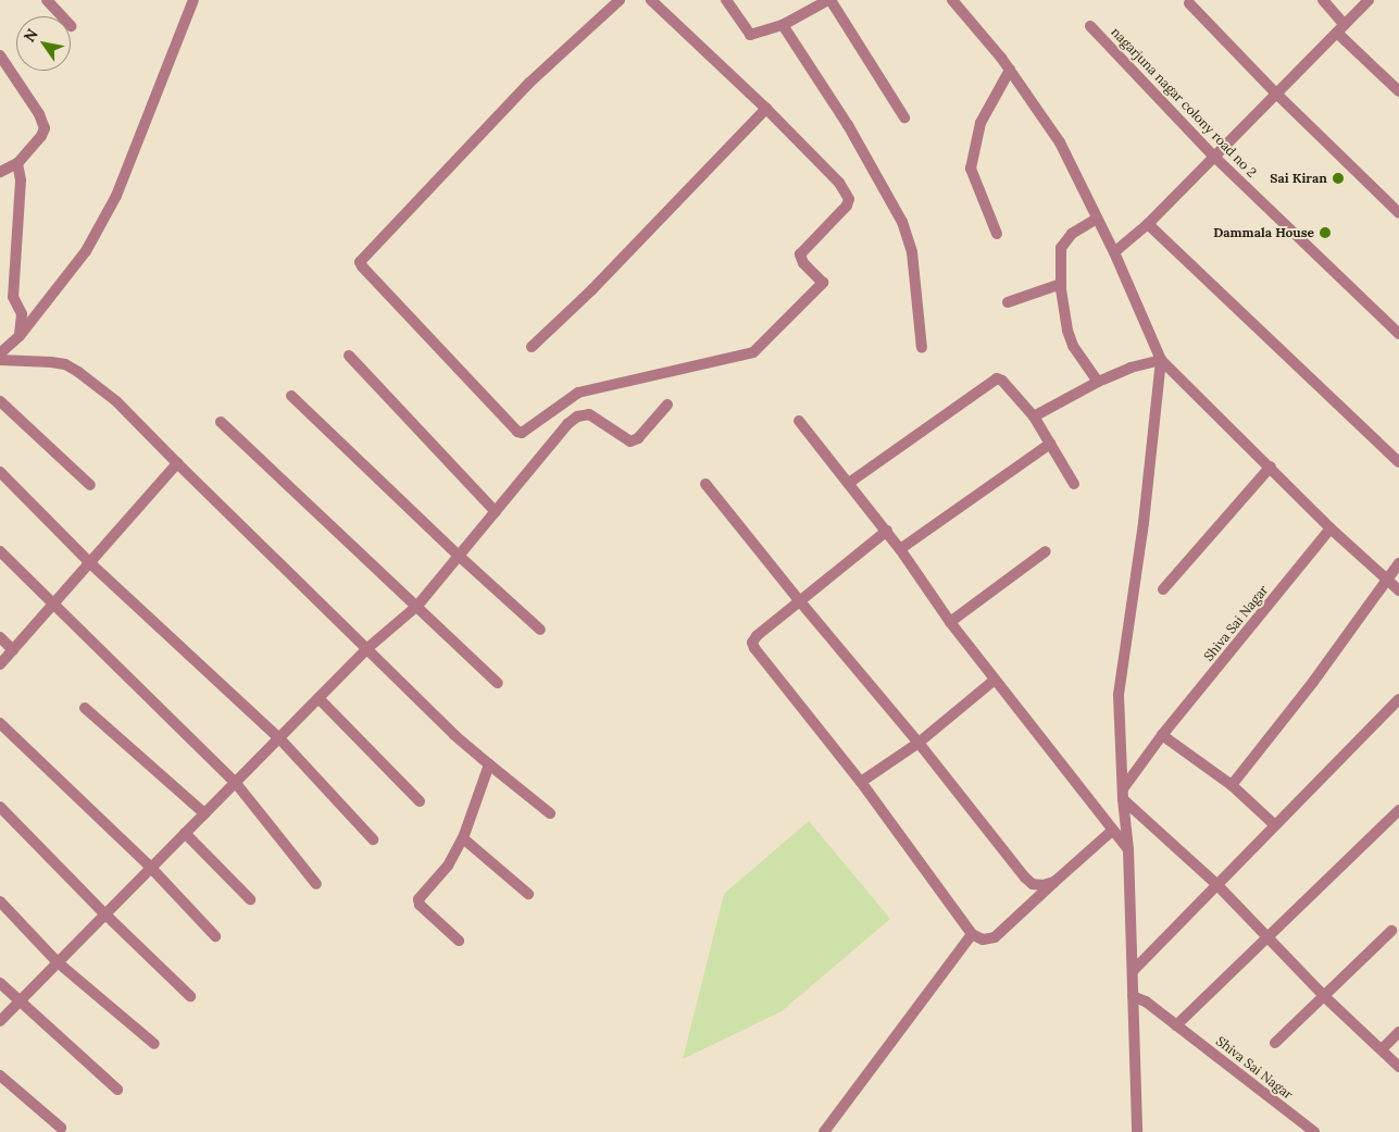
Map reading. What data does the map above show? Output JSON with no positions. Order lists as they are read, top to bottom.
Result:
{
  "streets": {
    "street": ["nagarjuna nagar colony road no 2", "Shiva Sai Nagar"]
  },
  "places": ["Sai Kiran", "Dammala House"],
  "north": "top left"
}
